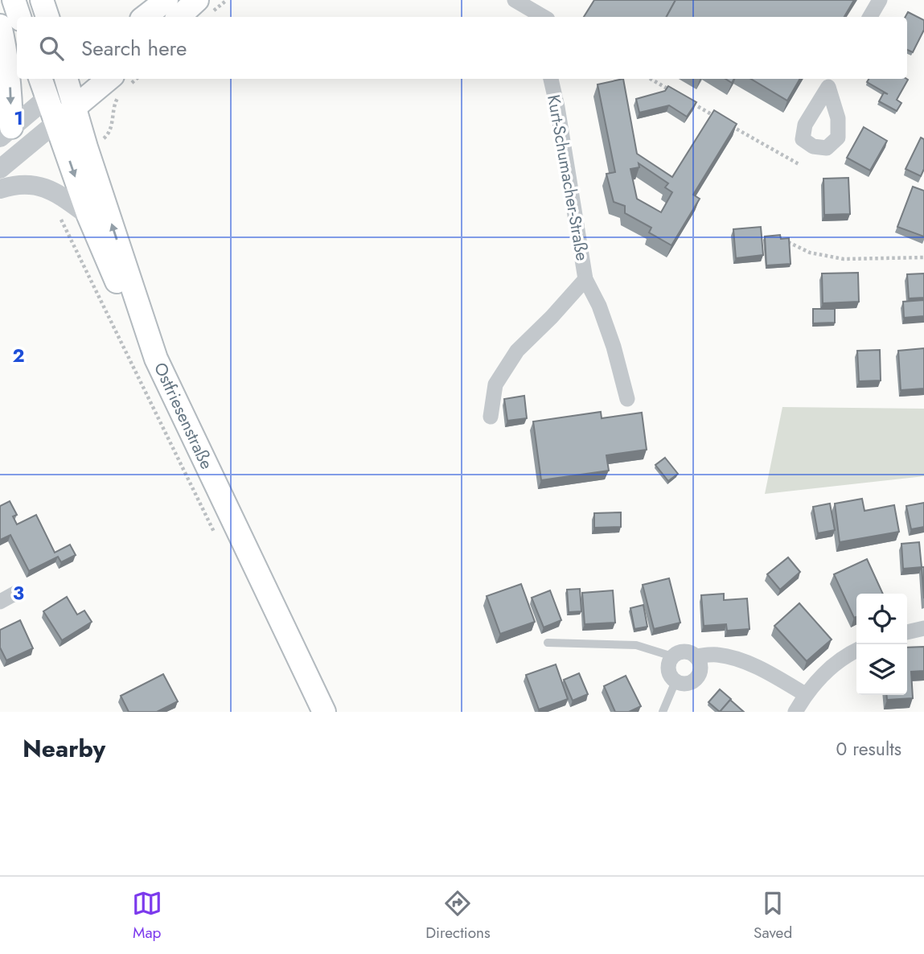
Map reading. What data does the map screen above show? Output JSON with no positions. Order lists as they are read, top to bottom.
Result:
{
  "streets": {
    "main road": ["Ostfriesenstraße"],
    "street": ["Kurt-Schumacher-Straße"]
  },
  "page": {
    "search": "Search here",
    "heading": ["Nearby", "0 results"],
    "nav": ["Map", "Directions", "Saved"]
  },
  "grid": {
    "rows": ["1", "2", "3"]
  }
}
